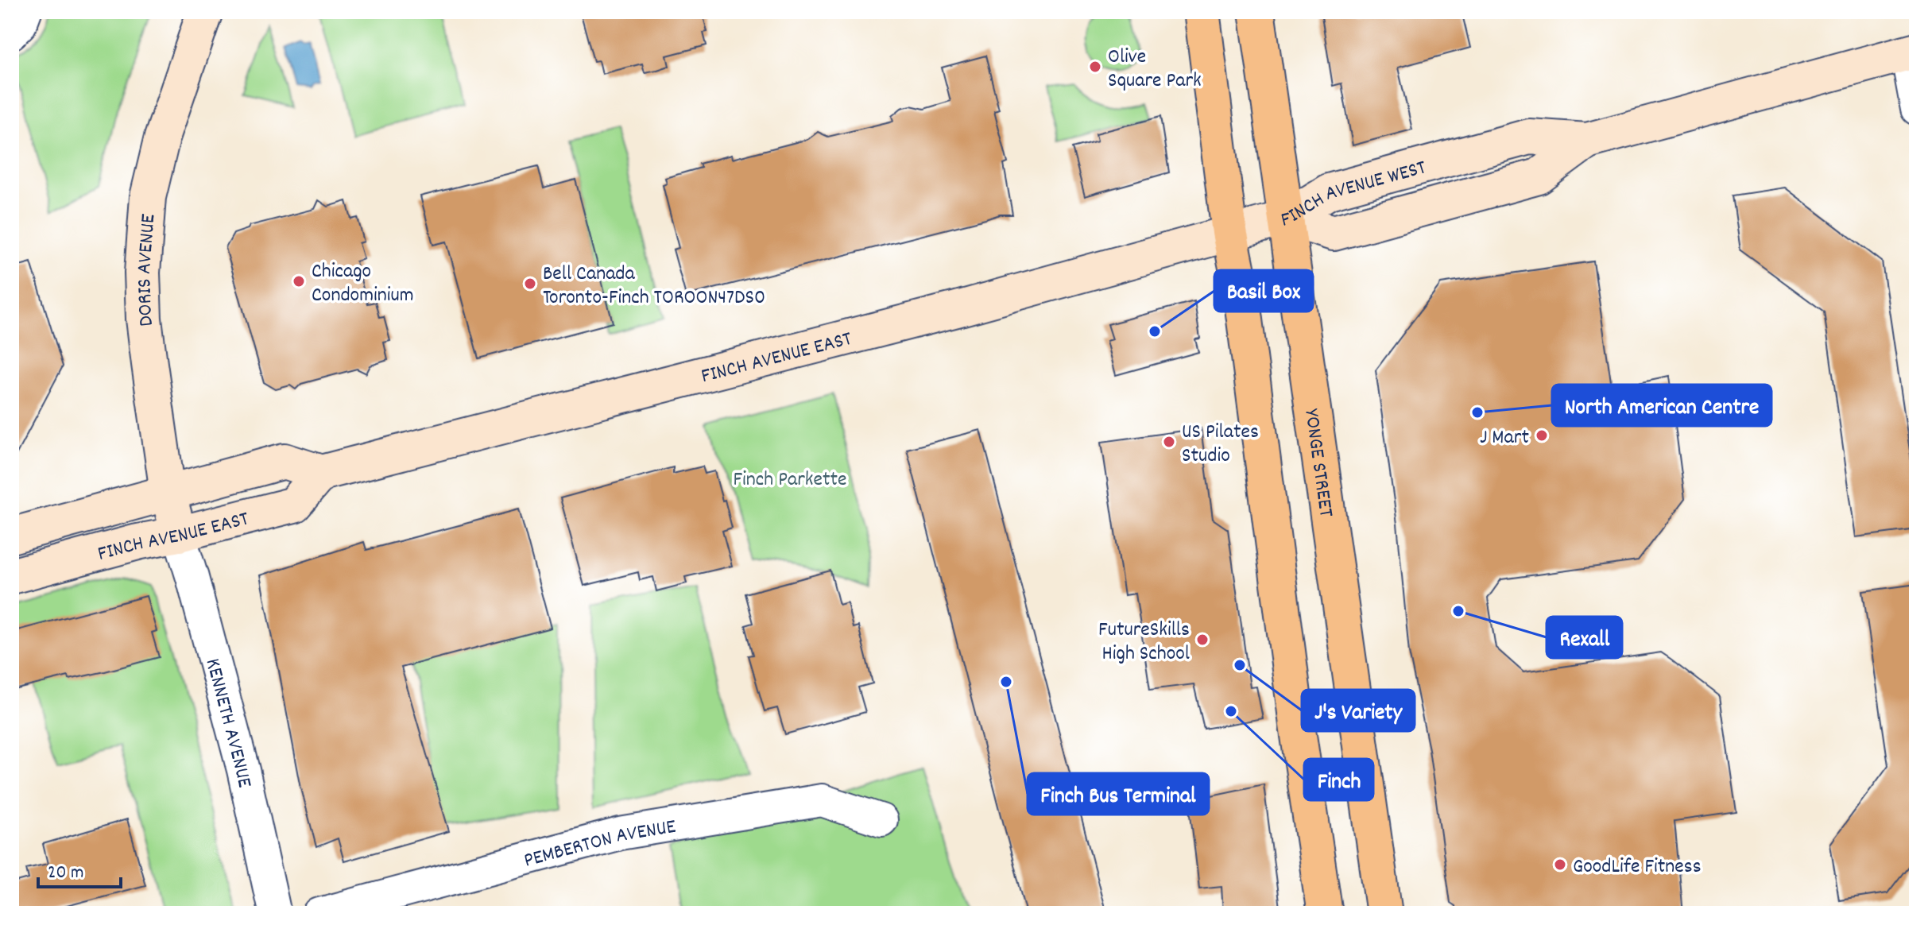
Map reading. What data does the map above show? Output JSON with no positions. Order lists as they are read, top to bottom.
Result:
{
  "streets": {
    "main road": [
      "FINCH AVENUE WEST",
      "DORIS AVENUE",
      "FINCH AVENUE EAST",
      "YONGE STREET"
    ],
    "street": ["KENNETH AVENUE", "PEMBERTON AVENUE"]
  },
  "crossings": [
    ["FINCH AVENUE WEST", "FINCH AVENUE EAST"],
    ["FINCH AVENUE WEST", "YONGE STREET"],
    ["DORIS AVENUE", "FINCH AVENUE EAST"],
    ["DORIS AVENUE", "KENNETH AVENUE"],
    ["FINCH AVENUE EAST", "KENNETH AVENUE"]
  ],
  "parks": ["Finch Parkette"],
  "places": [
    "Olive Square Park",
    "Chicago Condominium",
    "Bell Canada Toronto-Finch TOROON47DS0",
    "Basil Box",
    "North American Centre",
    "J Mart",
    "US Pilates Studio",
    "Rexall",
    "FutureSkills High School",
    "J's Variety",
    "Finch Bus Terminal",
    "Finch",
    "GoodLife Fitness"
  ],
  "scale_bar": "20 m"
}
